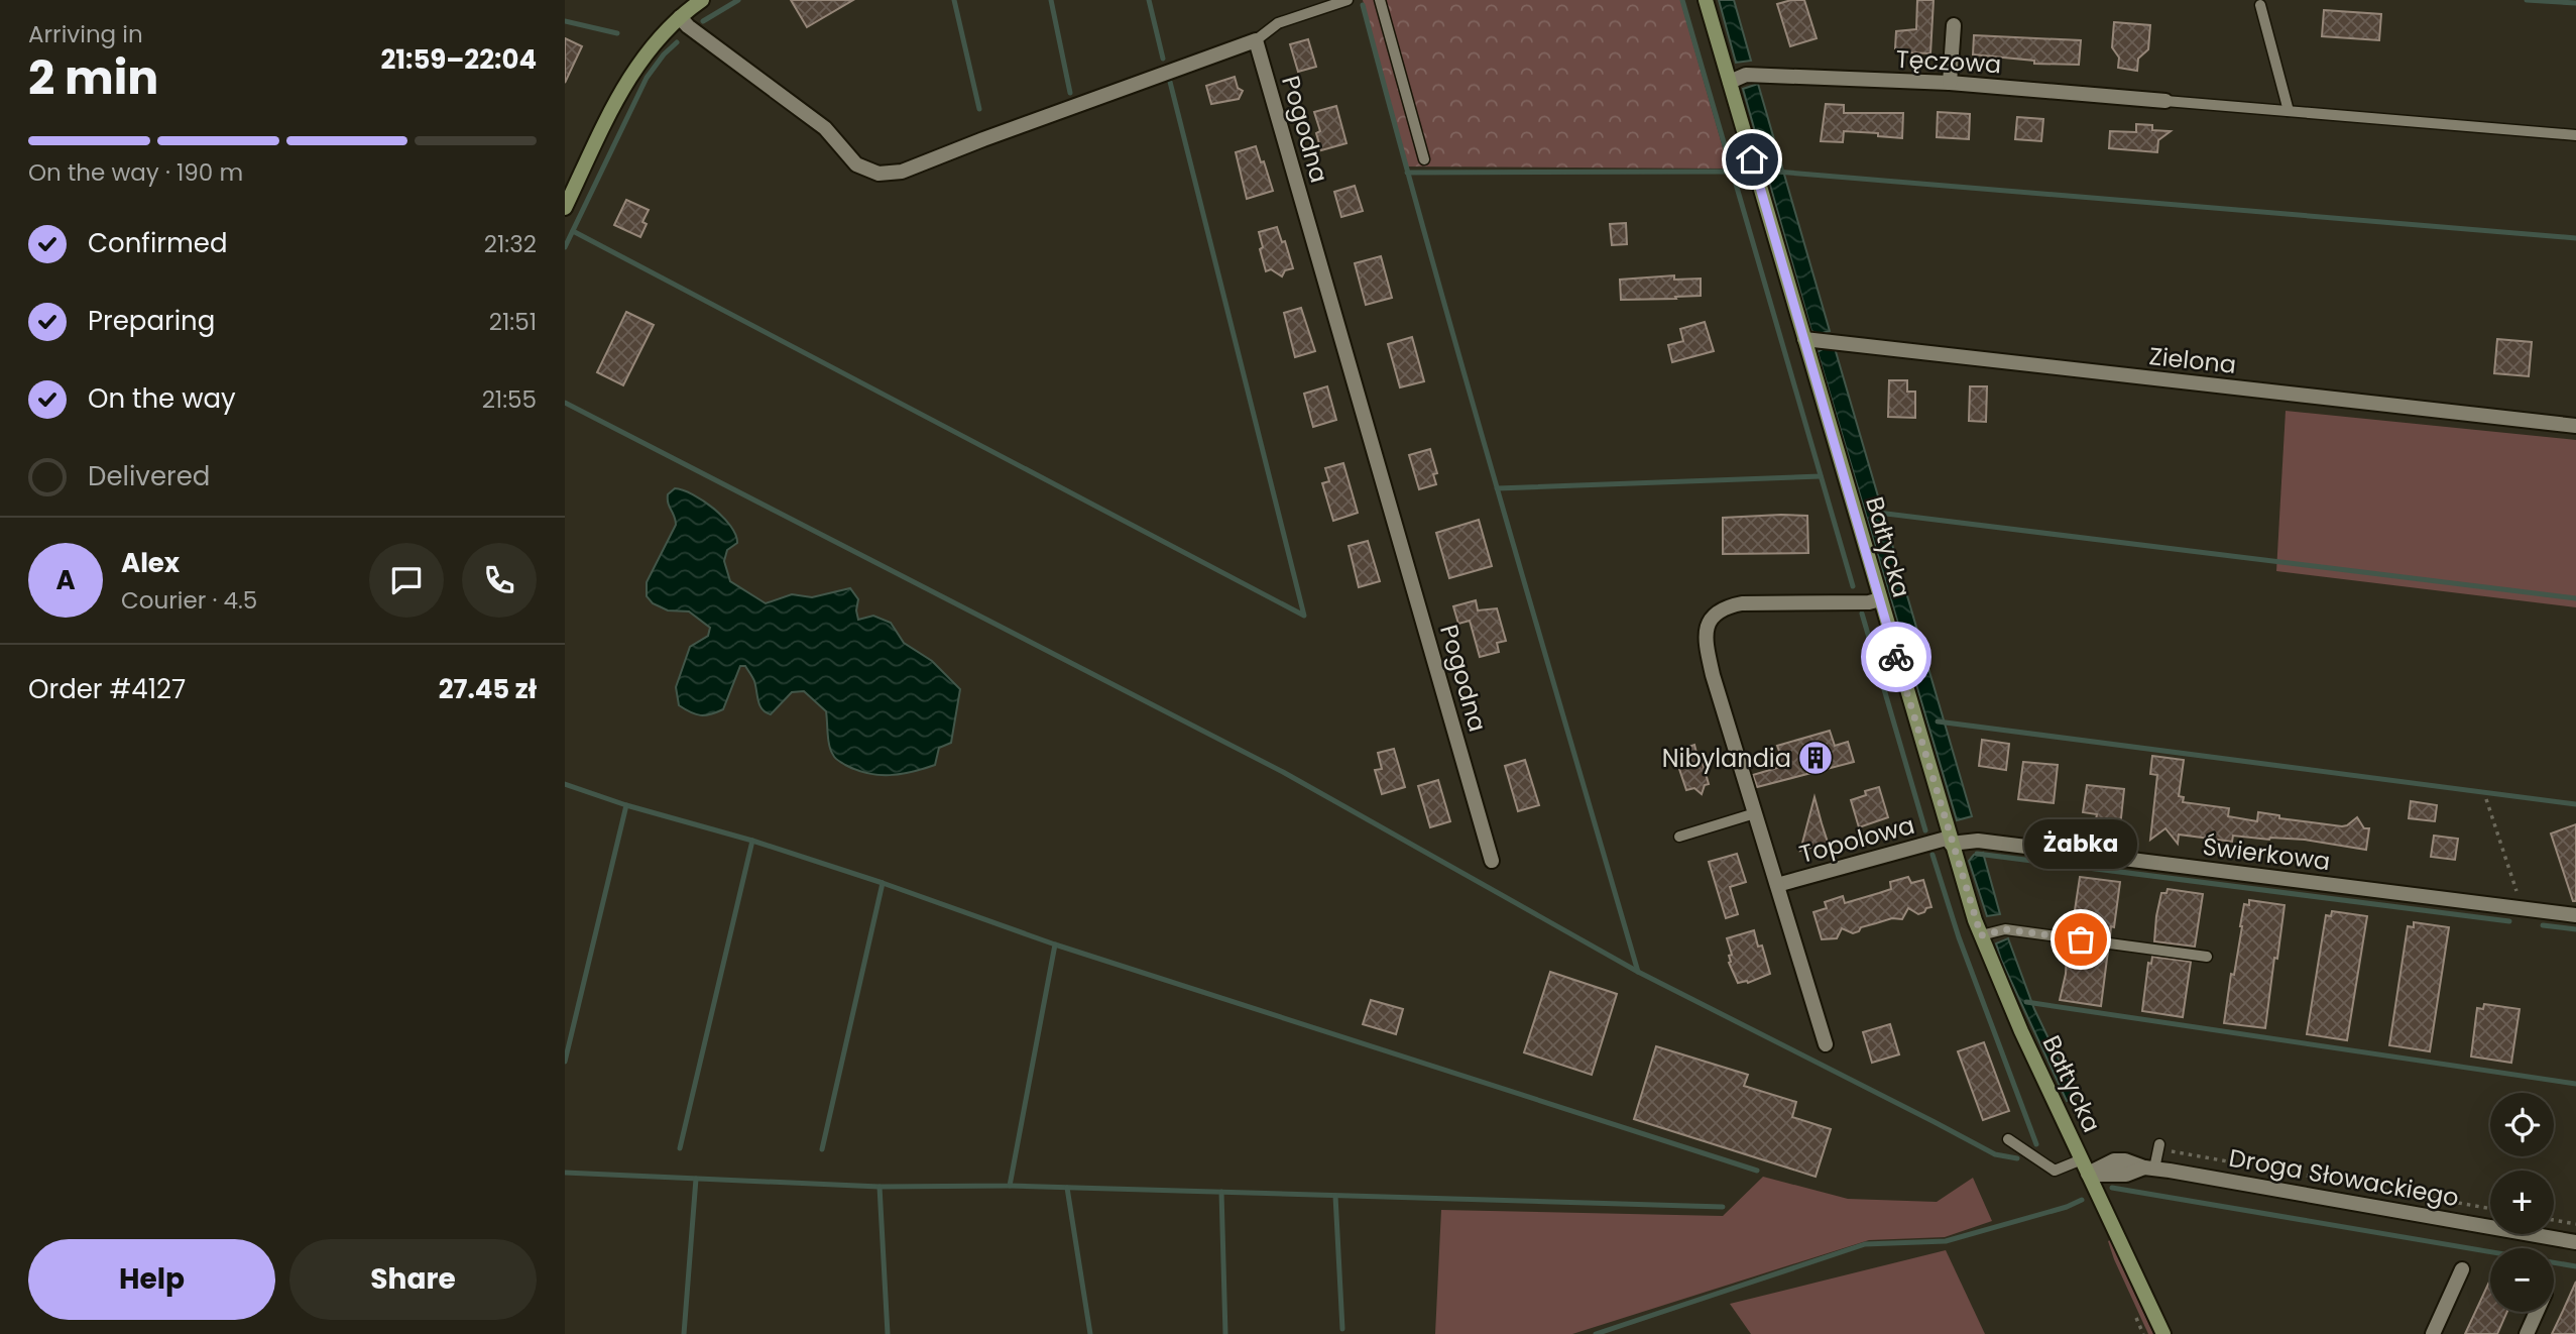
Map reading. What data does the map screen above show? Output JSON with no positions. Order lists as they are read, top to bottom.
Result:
{
  "streets": {
    "main road": ["Bałtycka"],
    "street": [
      "Tęczowa",
      "Pogodna",
      "Zielona",
      "Topolowa",
      "Świerkowa",
      "Droga Słowackiego"
    ]
  },
  "crossings": [
    ["Tęczowa", "Bałtycka"],
    ["Zielona", "Bałtycka"],
    ["Bałtycka", "Topolowa"],
    ["Bałtycka", "Świerkowa"],
    ["Bałtycka", "Droga Słowackiego"],
    ["Topolowa", "Świerkowa"]
  ],
  "places": {
    "building": ["Nibylandia"],
    "other": ["Żabka"]
  },
  "page": {
    "heading": ["2 min", "Arriving in", "21:59–22:04"],
    "panel": [
      "Alex",
      "Courier · 4.5",
      "Order #4127",
      "27.45 zł"
    ],
    "bar": "On the way · 190 m",
    "list": [
      ["Confirmed", "21:32"],
      ["Preparing", "21:51"],
      ["On the way", "21:55"],
      "Delivered"
    ],
    "round": "A",
    "bubble": "Żabka",
    "map_buttons": ["+", "−"],
    "buttons": ["Help", "Share"]
  }
}
